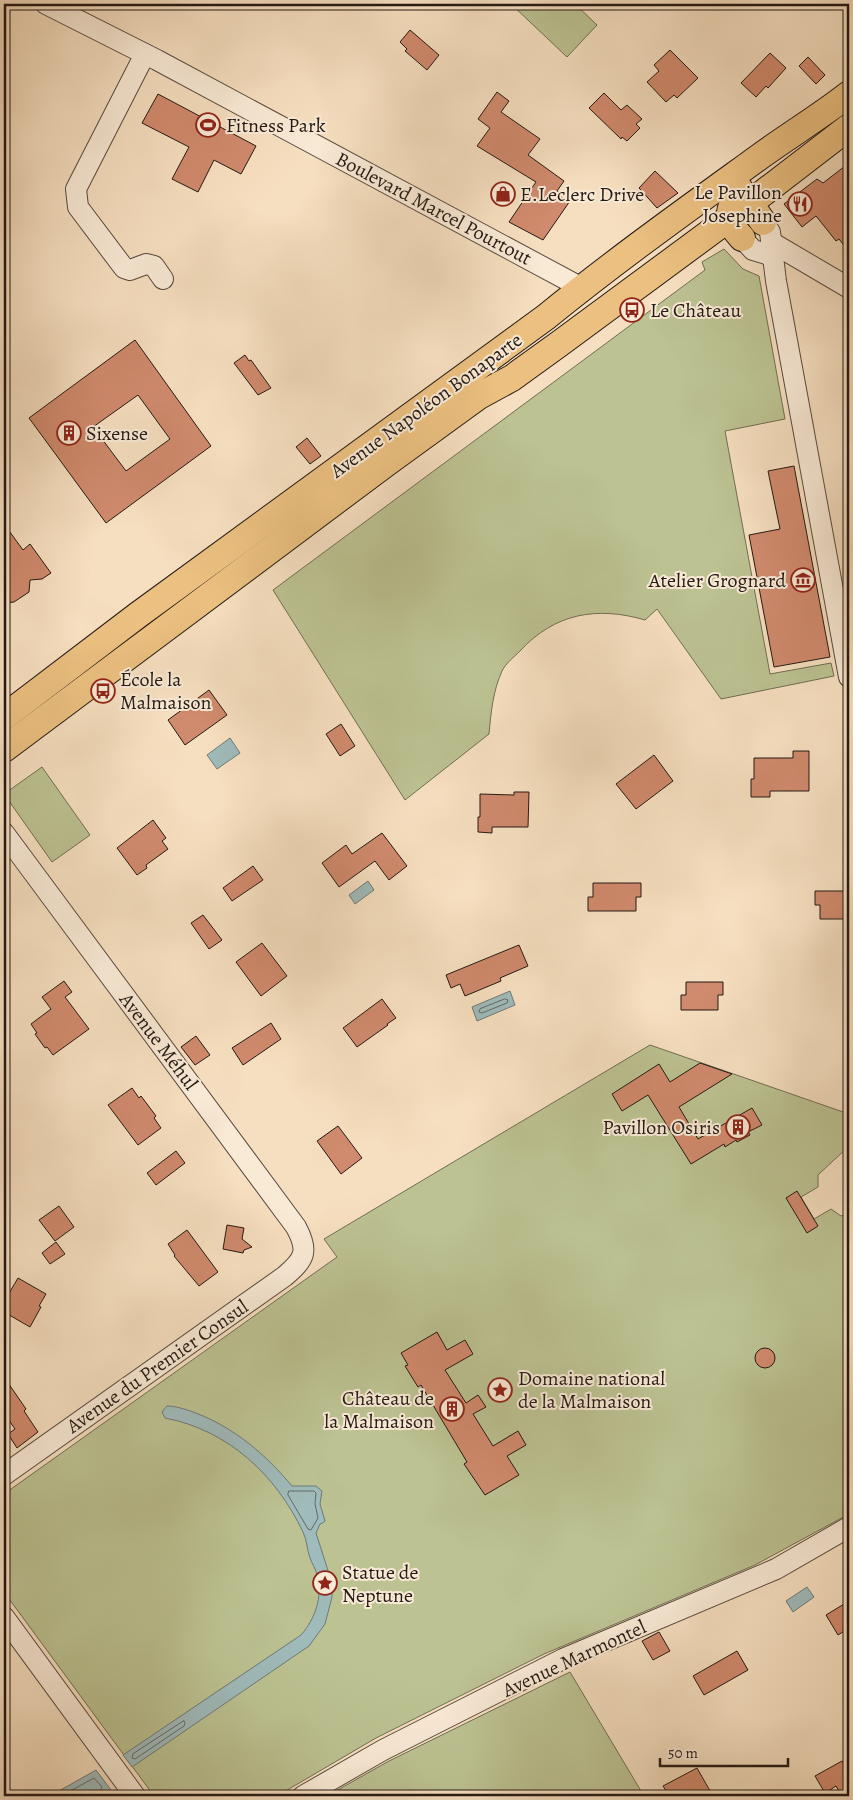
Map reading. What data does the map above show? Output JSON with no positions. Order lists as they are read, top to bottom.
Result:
{
  "streets": {
    "main road": ["Avenue Napoléon Bonaparte"],
    "street": [
      "Boulevard Marcel Pourtout",
      "Avenue Méhul",
      "Avenue du Premier Consul",
      "Avenue Marmontel"
    ]
  },
  "crossings": [
    ["Boulevard Marcel Pourtout", "Avenue Napoléon Bonaparte"],
    ["Avenue Méhul", "Avenue du Premier Consul"]
  ],
  "places": {
    "sports": ["Fitness Park"],
    "shop": ["E.Leclerc Drive"],
    "restaurant": ["Le Pavillon Josephine"],
    "bus stop": ["Le Château", "École la Malmaison"],
    "building": ["Sixense", "Pavillon Osiris", "Château de la Malmaison"],
    "museum": ["Atelier Grognard"],
    "place": ["Domaine national de la Malmaison", "Statue de Neptune"]
  },
  "scale_bar": "50 m"
}
